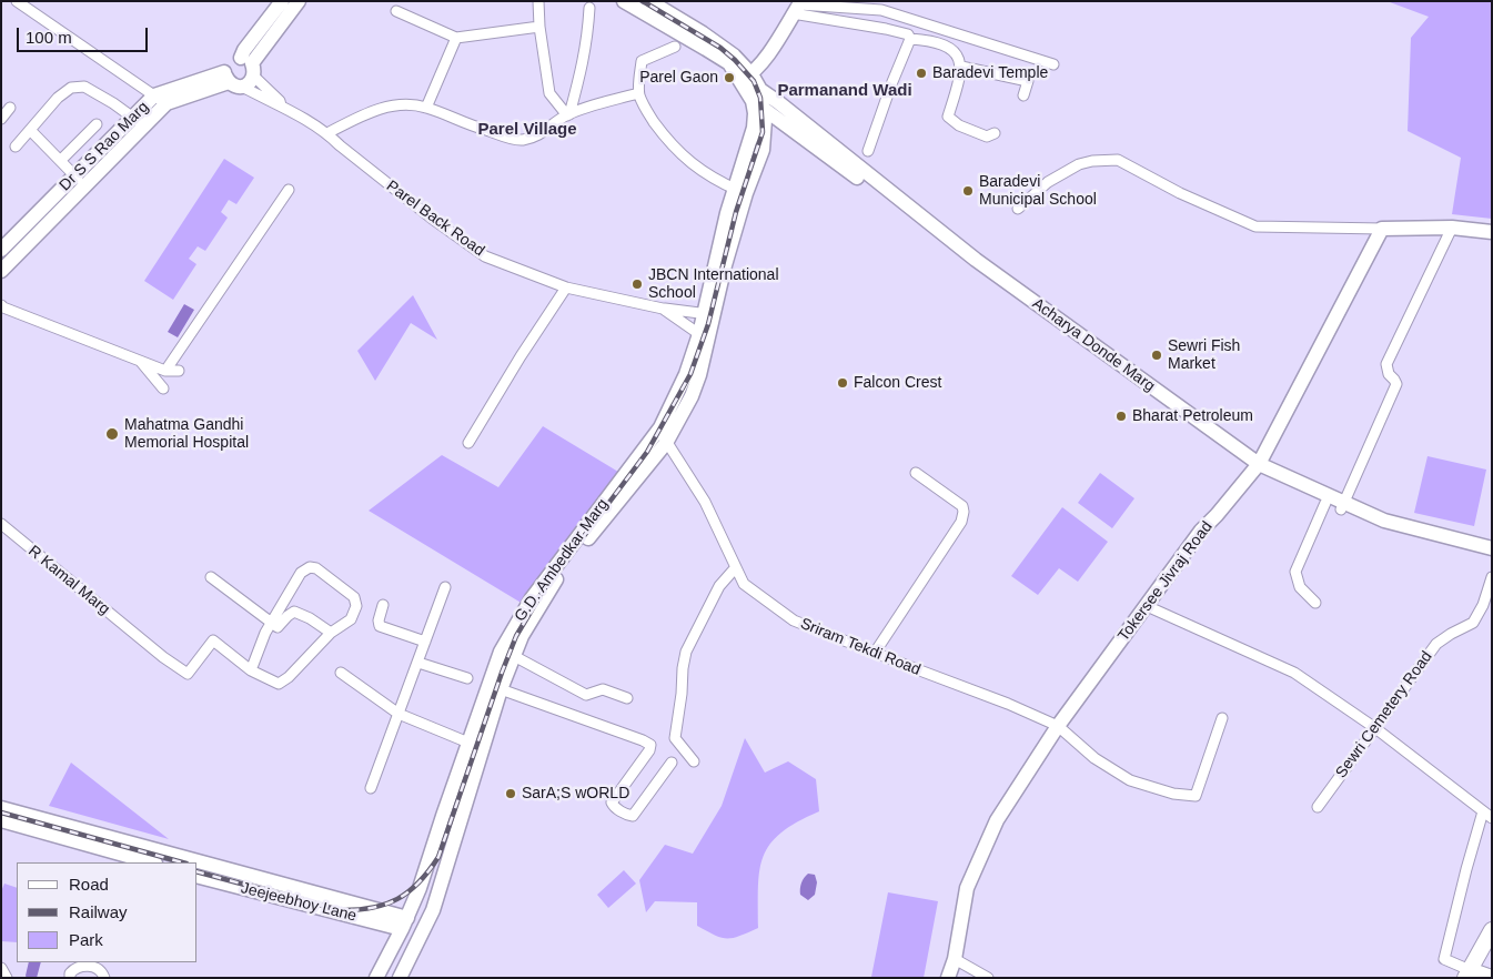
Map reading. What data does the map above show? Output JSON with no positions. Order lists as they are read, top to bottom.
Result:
{
  "streets": {
    "street": [
      "Dr S S Rao Marg",
      "Parel Back Road",
      "Acharya Donde Marg",
      "G.D. Ambedkar Marg",
      "R Kamal Marg",
      "Tokersee Jivraj Road",
      "Sriram Tekdi Road",
      "Sewri Cemetery Road",
      "Jeejeebhoy Lane"
    ]
  },
  "crossings": [
    ["Parel Back Road", "G.D. Ambedkar Marg"],
    ["Acharya Donde Marg", "Tokersee Jivraj Road"],
    ["G.D. Ambedkar Marg", "Sriram Tekdi Road"],
    ["G.D. Ambedkar Marg", "Jeejeebhoy Lane"],
    ["Tokersee Jivraj Road", "Sriram Tekdi Road"]
  ],
  "districts": ["Parmanand Wadi", "Parel Village"],
  "places": [
    "Baradevi Temple",
    "Parel Gaon",
    "Baradevi Municipal School",
    "JBCN International School",
    "Sewri Fish Market",
    "Falcon Crest",
    "Bharat Petroleum",
    "Mahatma Gandhi Memorial Hospital",
    "SarA;S wORLD"
  ],
  "legend": ["Road", "Railway", "Park"],
  "scale_bar": "100 m"
}
